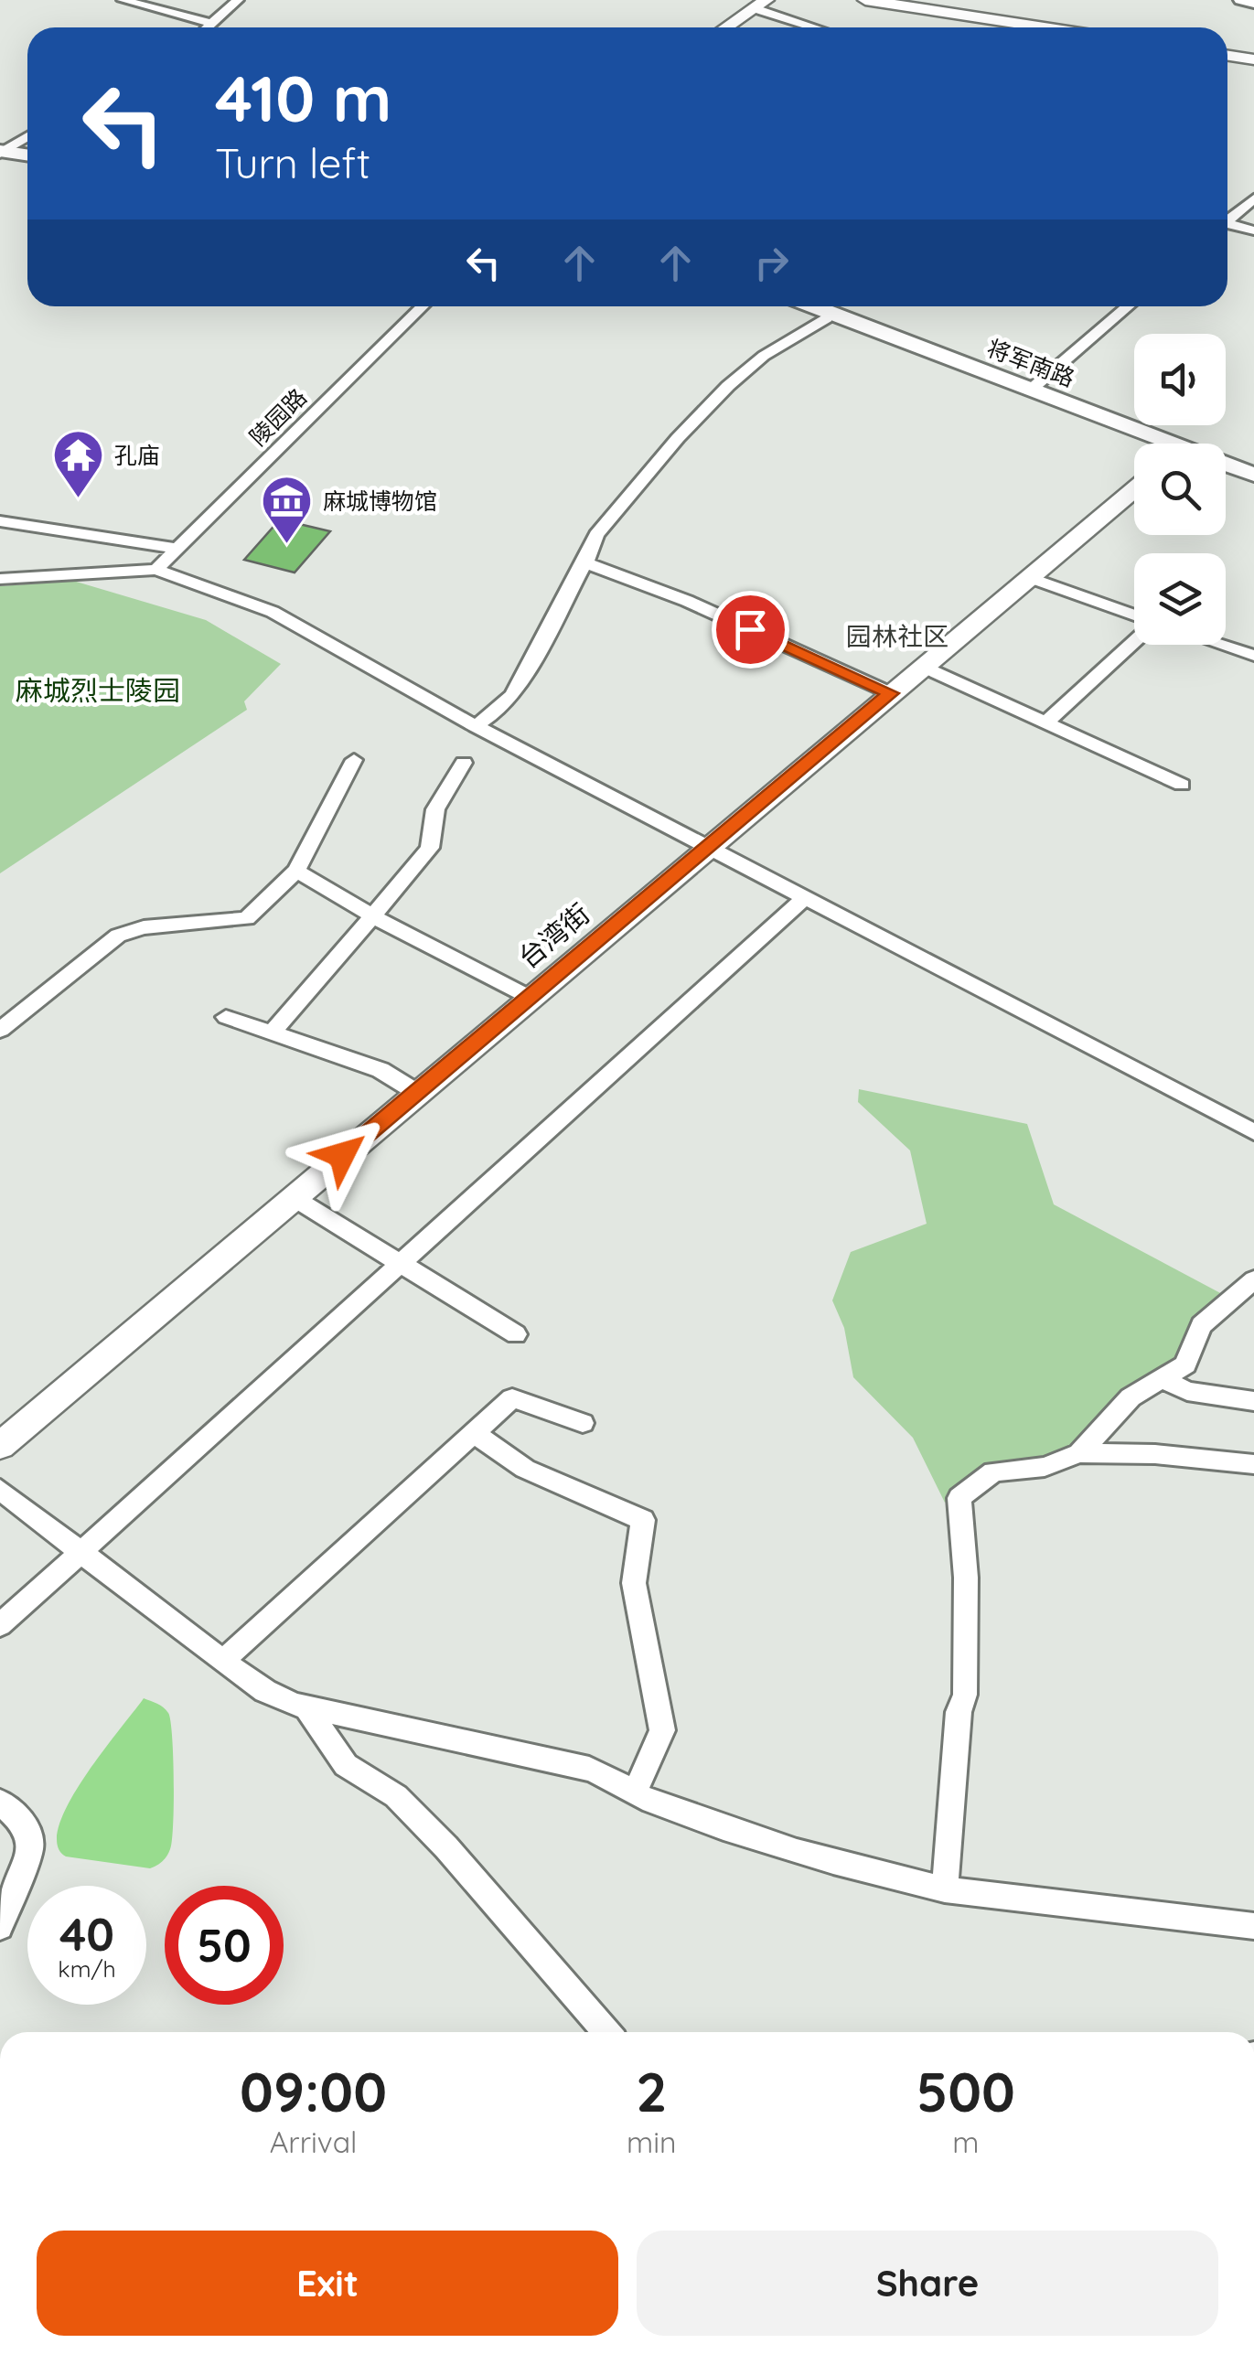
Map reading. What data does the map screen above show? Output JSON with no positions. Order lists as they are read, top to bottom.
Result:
{
  "streets": {
    "highway": ["将军南路"],
    "main road": ["台湾街"],
    "street": ["陵园路"]
  },
  "districts": ["园林社区"],
  "parks": ["麻城烈士陵园"],
  "places": {
    "temple": ["孔庙"],
    "museum": ["麻城博物馆"]
  },
  "page": {
    "turn": ["410 m", "Turn left"],
    "speed": "40 km/h",
    "limit": "50",
    "eta": [
      "09:00",
      "Arrival",
      "2",
      "min",
      "500",
      "m"
    ],
    "buttons": ["Exit", "Share"]
  }
}
